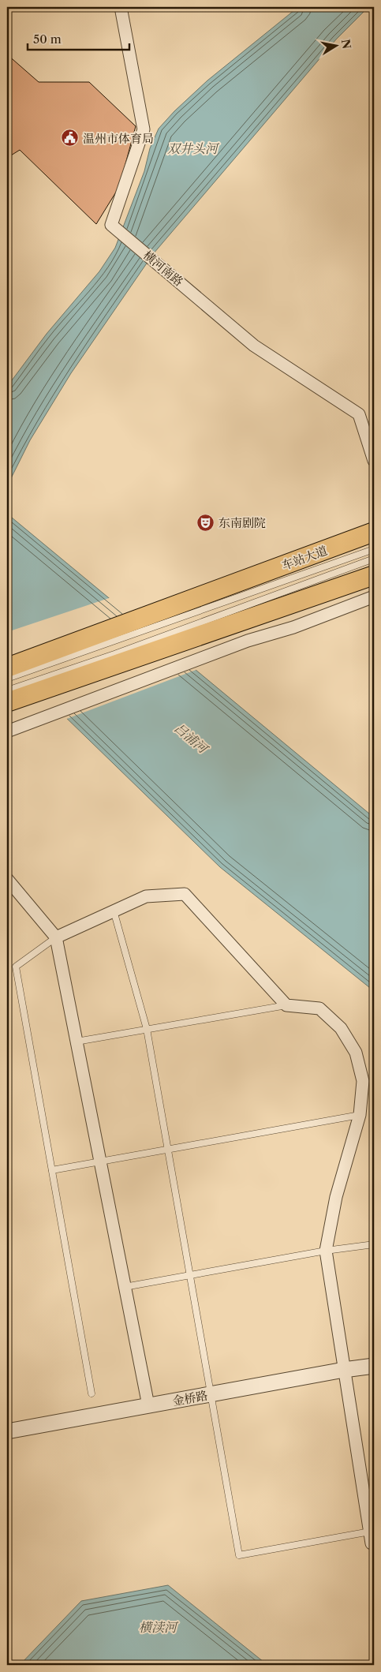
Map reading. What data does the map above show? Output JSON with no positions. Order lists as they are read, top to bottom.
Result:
{
  "streets": {
    "main road": ["车站大道"],
    "street": ["横河南路", "金桥路"]
  },
  "water": ["双井头河", "吕浦河", "横渎河"],
  "places": {
    "public building": ["温州市体育局"],
    "theatre": ["东南剧院"]
  },
  "scale_bar": "50 m",
  "north": "right"
}
